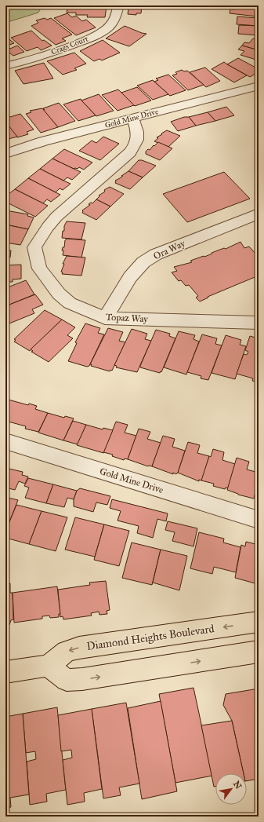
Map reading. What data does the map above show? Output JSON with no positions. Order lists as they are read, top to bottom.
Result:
{
  "streets": {
    "main road": ["Diamond Heights Boulevard"],
    "street": [
      "Crags Court",
      "Gold Mine Drive",
      "Ora Way",
      "Topaz Way"
    ]
  },
  "crossings": [
    ["Gold Mine Drive", "Topaz Way"],
    ["Ora Way", "Topaz Way"]
  ],
  "north": "top right"
}
